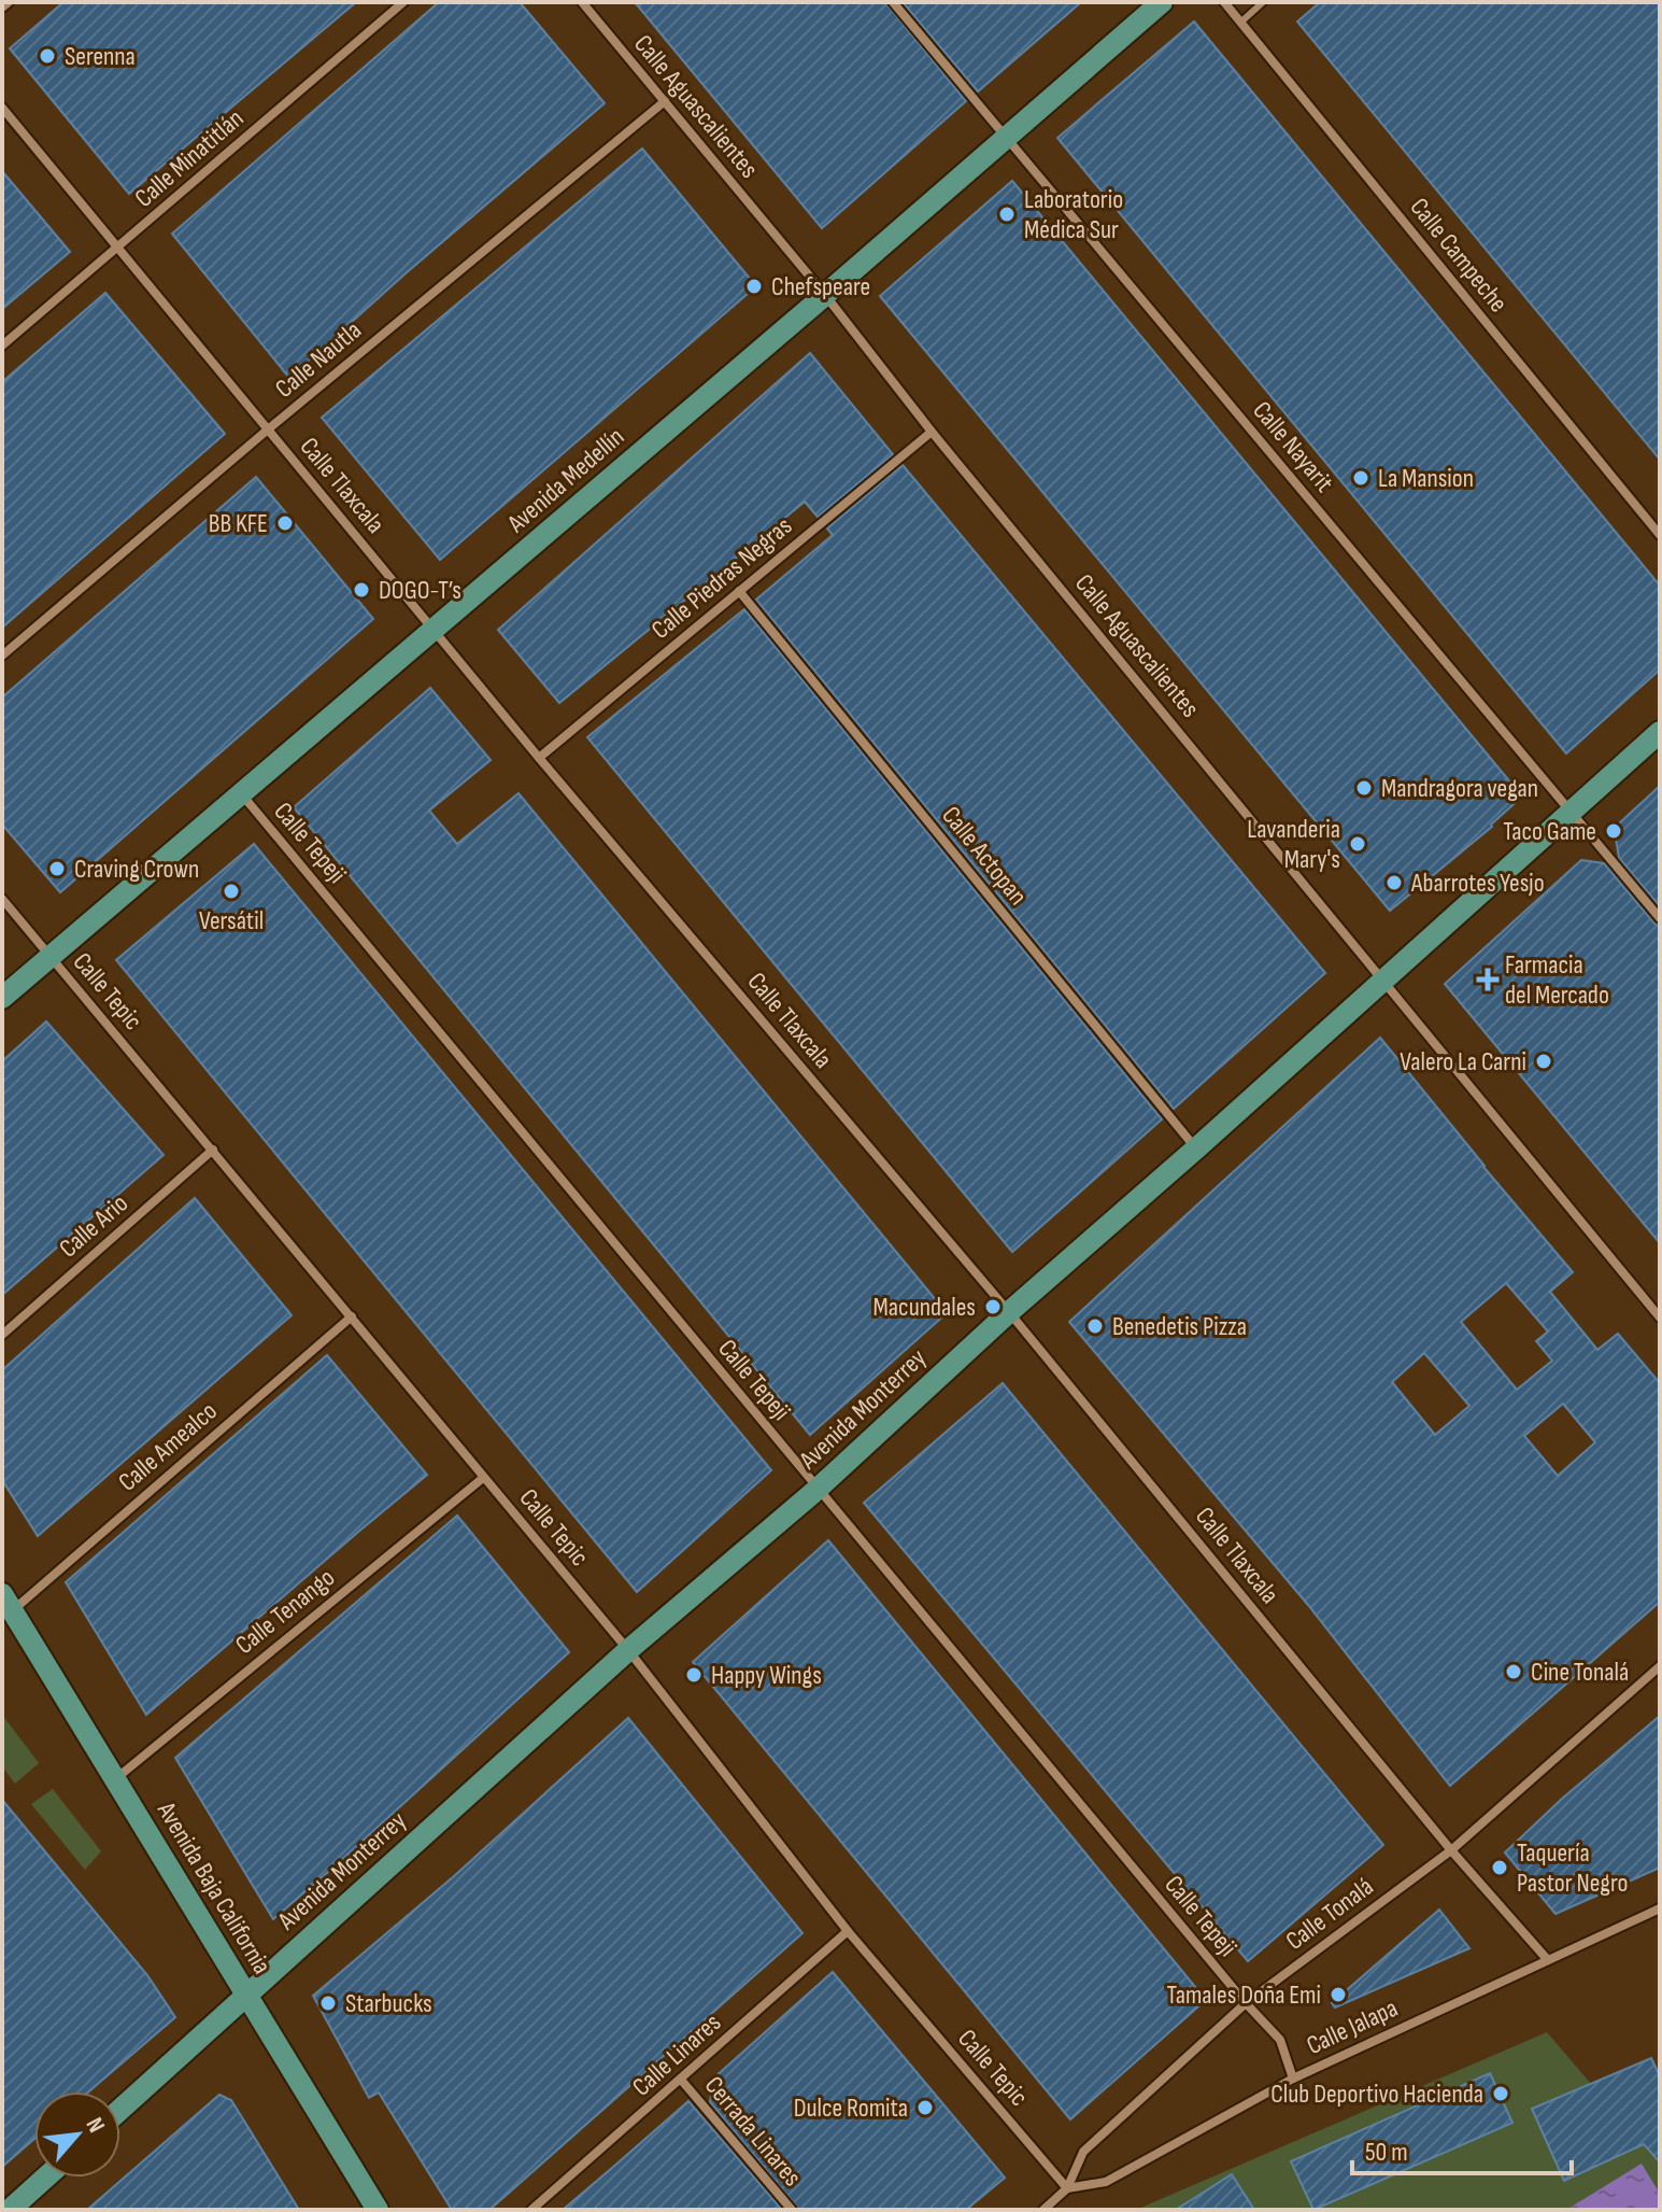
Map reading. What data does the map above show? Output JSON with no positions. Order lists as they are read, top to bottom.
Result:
{
  "streets": {
    "main road": ["Avenida Medellín", "Avenida Monterrey", "Avenida Baja California"],
    "street": [
      "Calle Aguascalientes",
      "Calle Minatitlán",
      "Calle Campeche",
      "Calle Nautla",
      "Calle Nayarit",
      "Calle Tlaxcala",
      "Calle Piedras Negras",
      "Calle Tepeji",
      "Calle Actopan",
      "Calle Tepic",
      "Calle Ario",
      "Calle Amealco",
      "Calle Tenango",
      "Calle Tonalá",
      "Calle Jalapa",
      "Calle Linares",
      "Cerrada Linares"
    ]
  },
  "crossings": [
    ["Calle Aguascalientes", "Calle Nautla"],
    ["Calle Aguascalientes", "Avenida Medellín"],
    ["Calle Aguascalientes", "Calle Piedras Negras"],
    ["Calle Aguascalientes", "Avenida Monterrey"],
    ["Calle Minatitlán", "Calle Tlaxcala"],
    ["Calle Nautla", "Calle Tlaxcala"],
    ["Calle Nayarit", "Avenida Medellín"],
    ["Calle Nayarit", "Avenida Monterrey"],
    ["Avenida Medellín", "Calle Tlaxcala"],
    ["Avenida Medellín", "Calle Tepeji"],
    ["Avenida Medellín", "Calle Tepic"],
    ["Calle Tlaxcala", "Calle Piedras Negras"],
    ["Calle Tlaxcala", "Avenida Monterrey"],
    ["Calle Tlaxcala", "Calle Tonalá"],
    ["Calle Tlaxcala", "Calle Jalapa"],
    ["Calle Piedras Negras", "Calle Actopan"],
    ["Calle Tepeji", "Avenida Monterrey"],
    ["Calle Tepeji", "Calle Tonalá"],
    ["Calle Tepeji", "Calle Jalapa"],
    ["Calle Actopan", "Avenida Monterrey"],
    ["Calle Tepic", "Calle Ario"],
    ["Calle Tepic", "Avenida Monterrey"],
    ["Calle Tepic", "Calle Amealco"],
    ["Calle Tepic", "Calle Tenango"],
    ["Calle Tepic", "Calle Tonalá"],
    ["Calle Tepic", "Calle Jalapa"],
    ["Calle Tepic", "Calle Linares"],
    ["Avenida Monterrey", "Avenida Baja California"],
    ["Calle Amealco", "Avenida Baja California"],
    ["Calle Tenango", "Avenida Baja California"],
    ["Calle Tonalá", "Calle Jalapa"],
    ["Calle Linares", "Cerrada Linares"]
  ],
  "places": {
    "other": [
      "Serenna",
      "Laboratorio Médica Sur",
      "Chefspeare",
      "La Mansion",
      "BB KFE",
      "DOGO-T’s",
      "Mandragora vegan",
      "Taco Game",
      "Lavanderia Mary's",
      "Craving Crown",
      "Abarrotes Yesjo",
      "Versátil",
      "Valero La Carni",
      "Macundales",
      "Benedetis Pizza",
      "Cine Tonalá",
      "Happy Wings",
      "Taquería Pastor Negro",
      "Tamales Doña Emi",
      "Starbucks",
      "Club Deportivo Hacienda",
      "Dulce Romita"
    ],
    "health": ["Farmacia del Mercado"]
  },
  "scale_bar": "50 m",
  "north": "top right"
}
